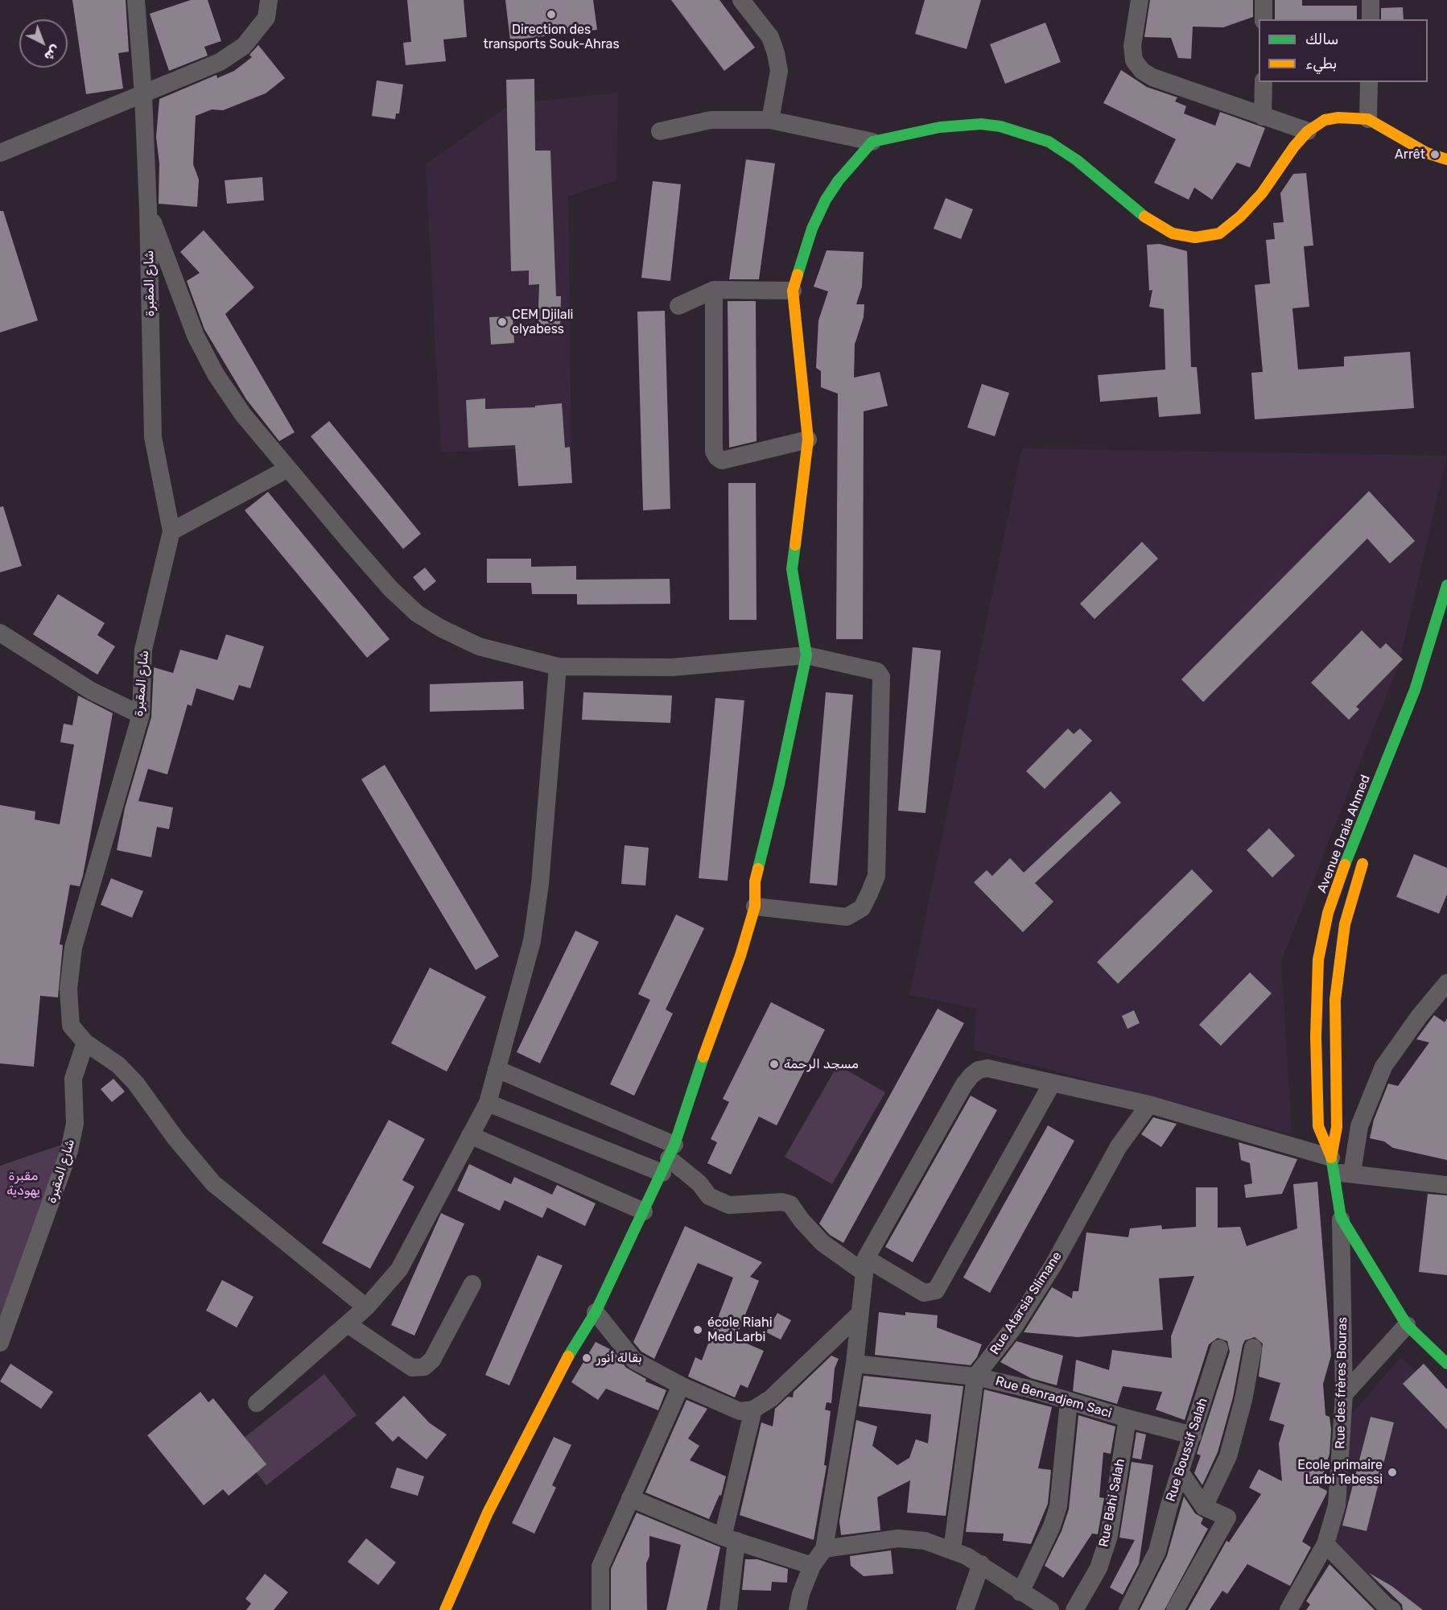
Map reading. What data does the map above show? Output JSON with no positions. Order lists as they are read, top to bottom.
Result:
{
  "streets": {
    "street": [
      "شارع المقبرة",
      "Avenue Draia Ahmed",
      "Rue Atarsia Slimane",
      "Rue des frères Bouras",
      "Rue Benradjem Saci",
      "Rue Boussif Salah",
      "Rue Bahi Salah"
    ]
  },
  "crossings": [
    ["Avenue Draia Ahmed", "Rue des frères Bouras"],
    ["Rue Atarsia Slimane", "Rue Benradjem Saci"],
    ["Rue Benradjem Saci", "Rue Boussif Salah"],
    ["Rue Benradjem Saci", "Rue Bahi Salah"]
  ],
  "parks": ["مقبرة يهودية"],
  "places": [
    "Direction des transports Souk-Ahras",
    "Arrêt",
    "CEM Djilali elyabess",
    "مسجد الرحمة",
    "école Riahi Med Larbi",
    "بقالة أنور",
    "Ecole primaire Larbi Tebessi"
  ],
  "legend": ["سالك", "بطيء"],
  "north": "bottom right"
}
